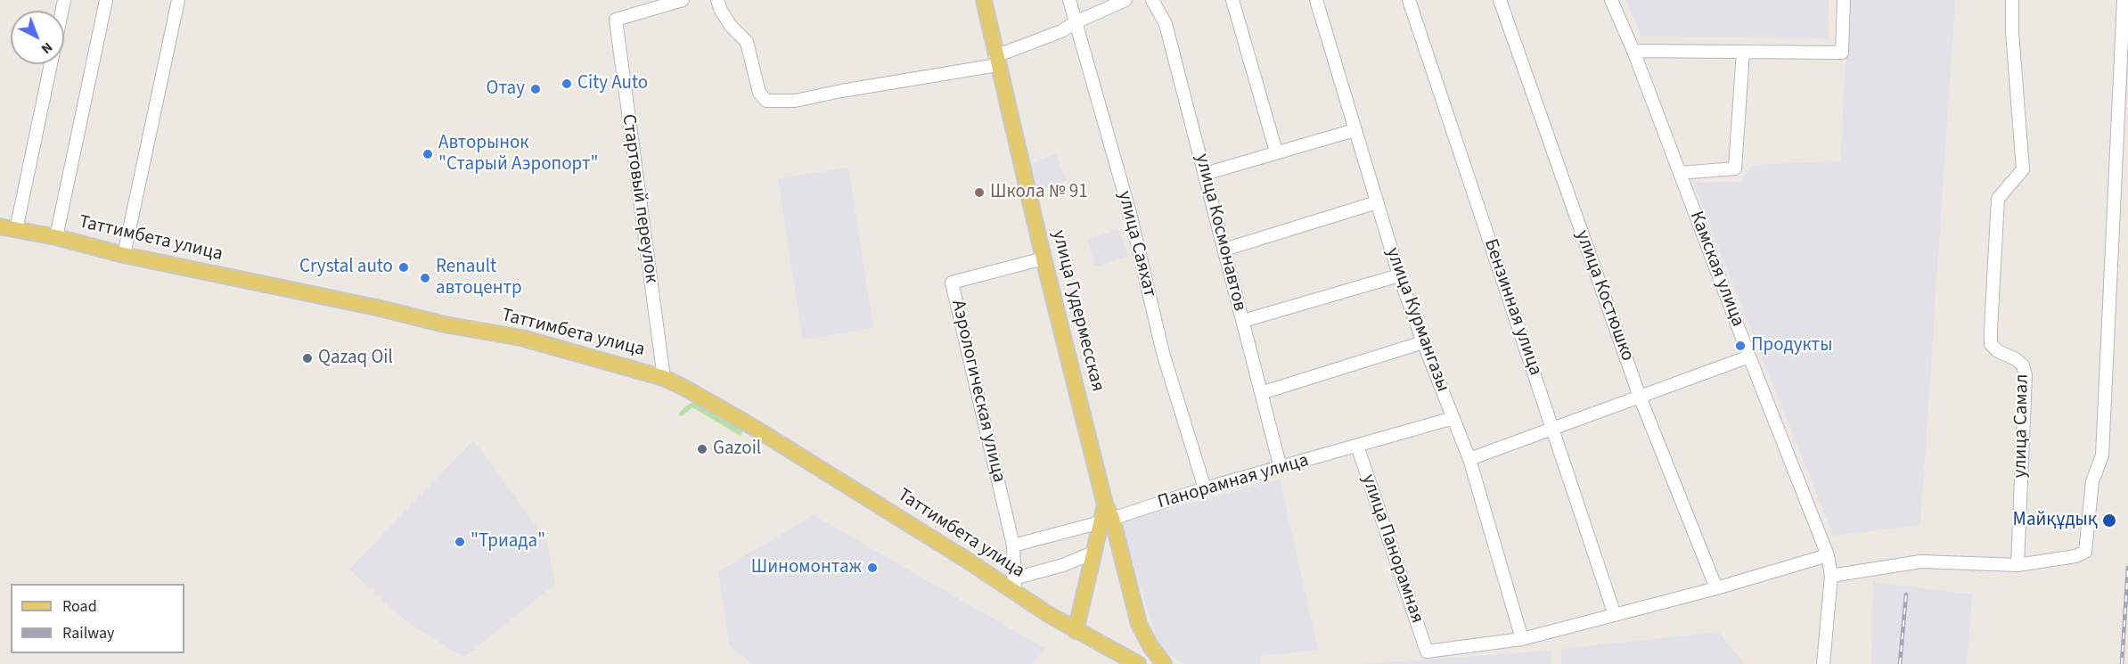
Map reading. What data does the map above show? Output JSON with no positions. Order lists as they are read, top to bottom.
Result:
{
  "streets": {
    "main road": ["Таттимбета улица", "улица Гудермесская"],
    "street": [
      "Стартовый переулок",
      "улица Космонавтов",
      "улица Саяхат",
      "Камская улица",
      "улица Костюшко",
      "Бензинная улица",
      "улица Курмангазы",
      "Аэрологическая улица",
      "улица Самал",
      "Панорамная улица",
      "улица Панорамная"
    ]
  },
  "crossings": [
    ["Стартовый переулок", "Таттимбета улица"],
    ["улица Космонавтов", "Панорамная улица"],
    ["Таттимбета улица", "улица Гудермесская"],
    ["Таттимбета улица", "Аэрологическая улица"],
    ["улица Саяхат", "Панорамная улица"],
    ["улица Гудермесская", "Аэрологическая улица"],
    ["улица Гудермесская", "Панорамная улица"],
    ["улица Курмангазы", "Панорамная улица"],
    ["улица Курмангазы", "улица Панорамная"],
    ["Аэрологическая улица", "Панорамная улица"],
    ["Панорамная улица", "улица Панорамная"]
  ],
  "places": [
    "City Auto",
    "Отау",
    "Авторынок \"Старый Аэропорт\"",
    "Школа № 91",
    "Crystal auto",
    "Renault автоцентр",
    "Продукты",
    "Qazaq Oil",
    "Gazoil",
    "Майқұдық",
    "\"Триада\"",
    "Шиномонтаж"
  ],
  "legend": ["Road", "Railway"],
  "north": "bottom right"
}
